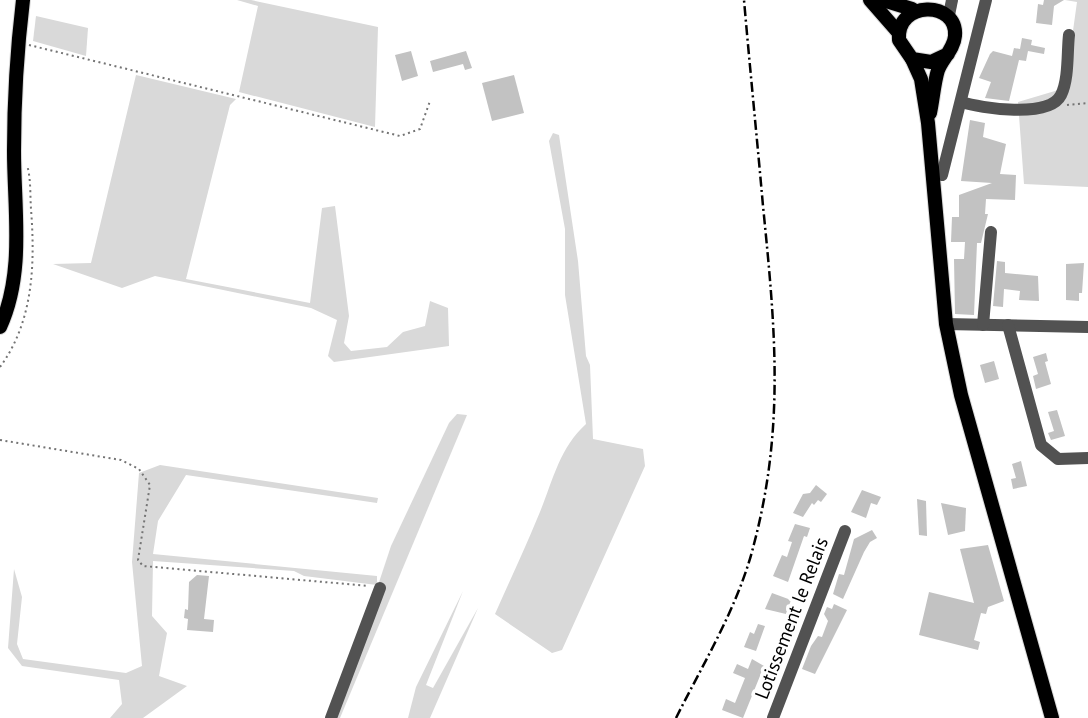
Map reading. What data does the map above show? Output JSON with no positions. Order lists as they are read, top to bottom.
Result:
{
  "streets": {
    "street": ["Lotissement le Relais"]
  }
}
